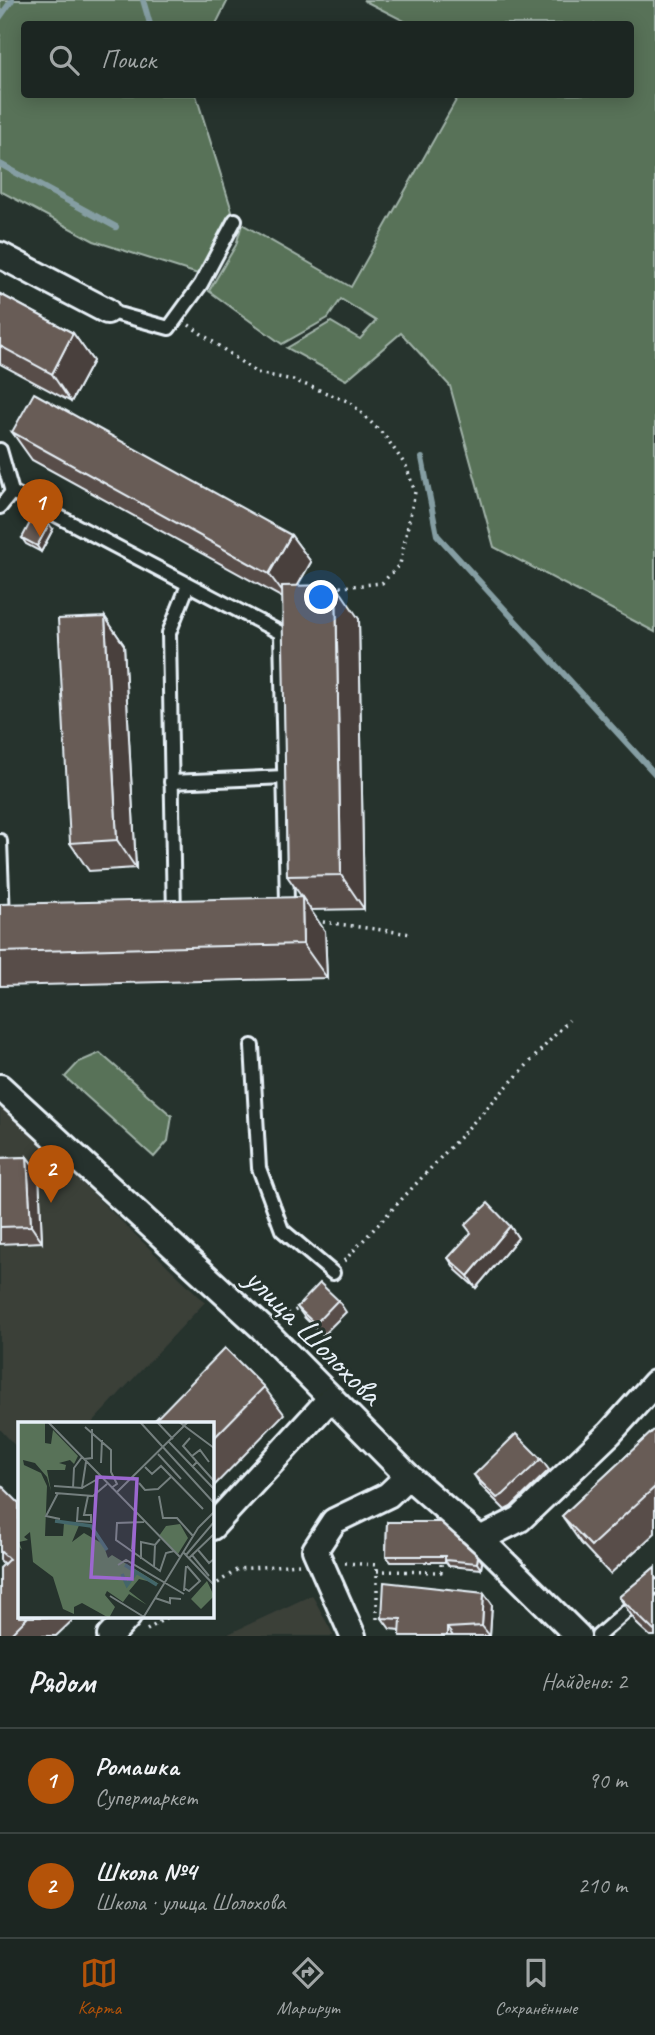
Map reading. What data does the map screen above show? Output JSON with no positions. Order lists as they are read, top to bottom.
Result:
{
  "streets": {
    "street": ["улица Шолохова"]
  },
  "page": {
    "search": "Поиск",
    "pins": ["1", "2"],
    "heading": ["Рядом", "Найдено: 2"],
    "list": [
      {
        "mark": "1",
        "name": "Ромашка",
        "note": "Супермаркет",
        "value": "90 m"
      },
      {
        "mark": "2",
        "name": "Школа №4",
        "note": "Школа · улица Шолохова",
        "value": "210 m"
      }
    ],
    "nav": ["Карта", "Маршрут", "Сохранённые"]
  }
}
